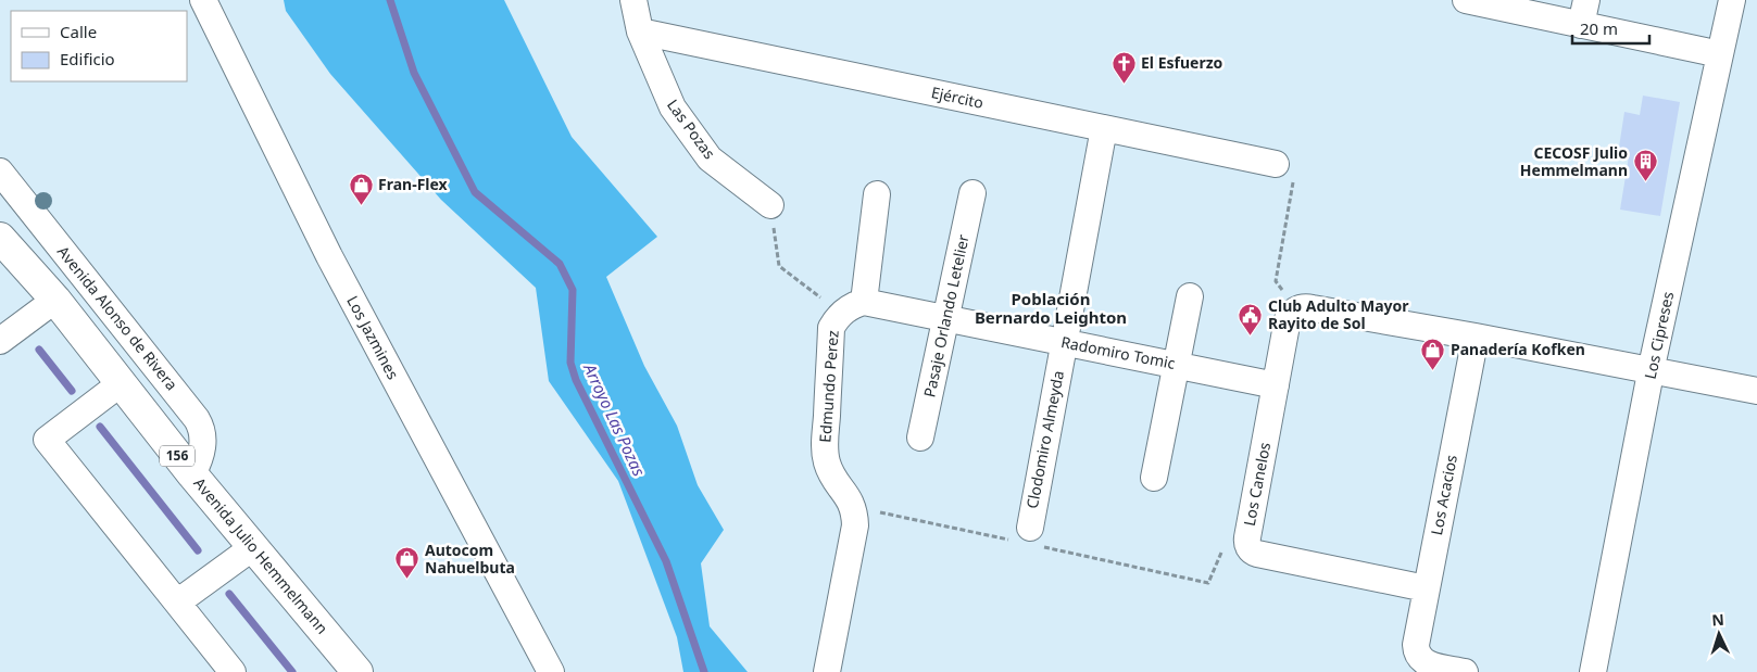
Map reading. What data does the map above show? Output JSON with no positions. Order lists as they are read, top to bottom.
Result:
{
  "streets": {
    "highway": ["156", "Avenida Julio Hemmelmann"],
    "street": [
      "Ejército",
      "Las Pozas",
      "Pasaje Orlando Letelier",
      "Avenida Alonso de Rivera",
      "Los Cipreses",
      "Los Jazmines",
      "Radomiro Tomic",
      "Edmundo Perez",
      "Clodomiro Almeyda",
      "Los Canelos",
      "Los Acacios"
    ]
  },
  "crossings": [
    ["Ejército", "Las Pozas"],
    ["Ejército", "Clodomiro Almeyda"],
    ["Pasaje Orlando Letelier", "Radomiro Tomic"],
    ["Avenida Alonso de Rivera", "Avenida Julio Hemmelmann"],
    ["Radomiro Tomic", "Edmundo Perez"],
    ["Radomiro Tomic", "Clodomiro Almeyda"],
    ["Radomiro Tomic", "Los Canelos"]
  ],
  "districts": ["Población Bernardo Leighton"],
  "water": ["Arroyo Las Pozas"],
  "places": {
    "church": ["El Esfuerzo"],
    "building": ["CECOSF Julio Hemmelmann"],
    "shop": ["Fran-Flex", "Panadería Kofken", "Autocom Nahuelbuta"],
    "public building": ["Club Adulto Mayor Rayito de Sol"]
  },
  "legend": ["Calle", "Edificio"],
  "scale_bar": "20 m",
  "north": "top"
}
